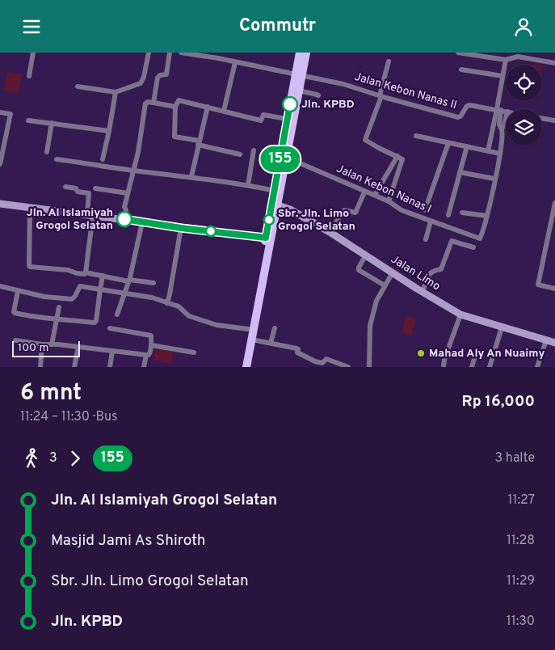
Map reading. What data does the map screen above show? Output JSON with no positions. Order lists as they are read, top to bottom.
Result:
{
  "streets": {
    "street": ["Jalan Kebon Nanas II", "Jalan Kebon Nanas I", "Jalan Limo"]
  },
  "places": [
    "Jln. KPBD",
    "Jln. Al Islamiyah Grogol Selatan",
    "Sbr. Jln. Limo Grogol Selatan",
    "Mahad Aly An Nuaimy"
  ],
  "lines": ["bus line 155"],
  "scale_bar": "100 m",
  "page": {
    "header": "Commutr",
    "on_map": "155",
    "scale": "100 m",
    "heading": ["6 mnt", "11:24 – 11:30 · Bus", "Rp 16,000"],
    "legs": ["3", "155", "3 halte"],
    "list": [
      {
        "name": "Jln. Al Islamiyah Grogol Selatan",
        "value": "11:27"
      },
      {
        "name": "Masjid Jami As Shiroth",
        "value": "11:28"
      },
      {
        "name": "Sbr. Jln. Limo Grogol Selatan",
        "value": "11:29"
      },
      {
        "name": "Jln. KPBD",
        "value": "11:30"
      }
    ]
  }
}
